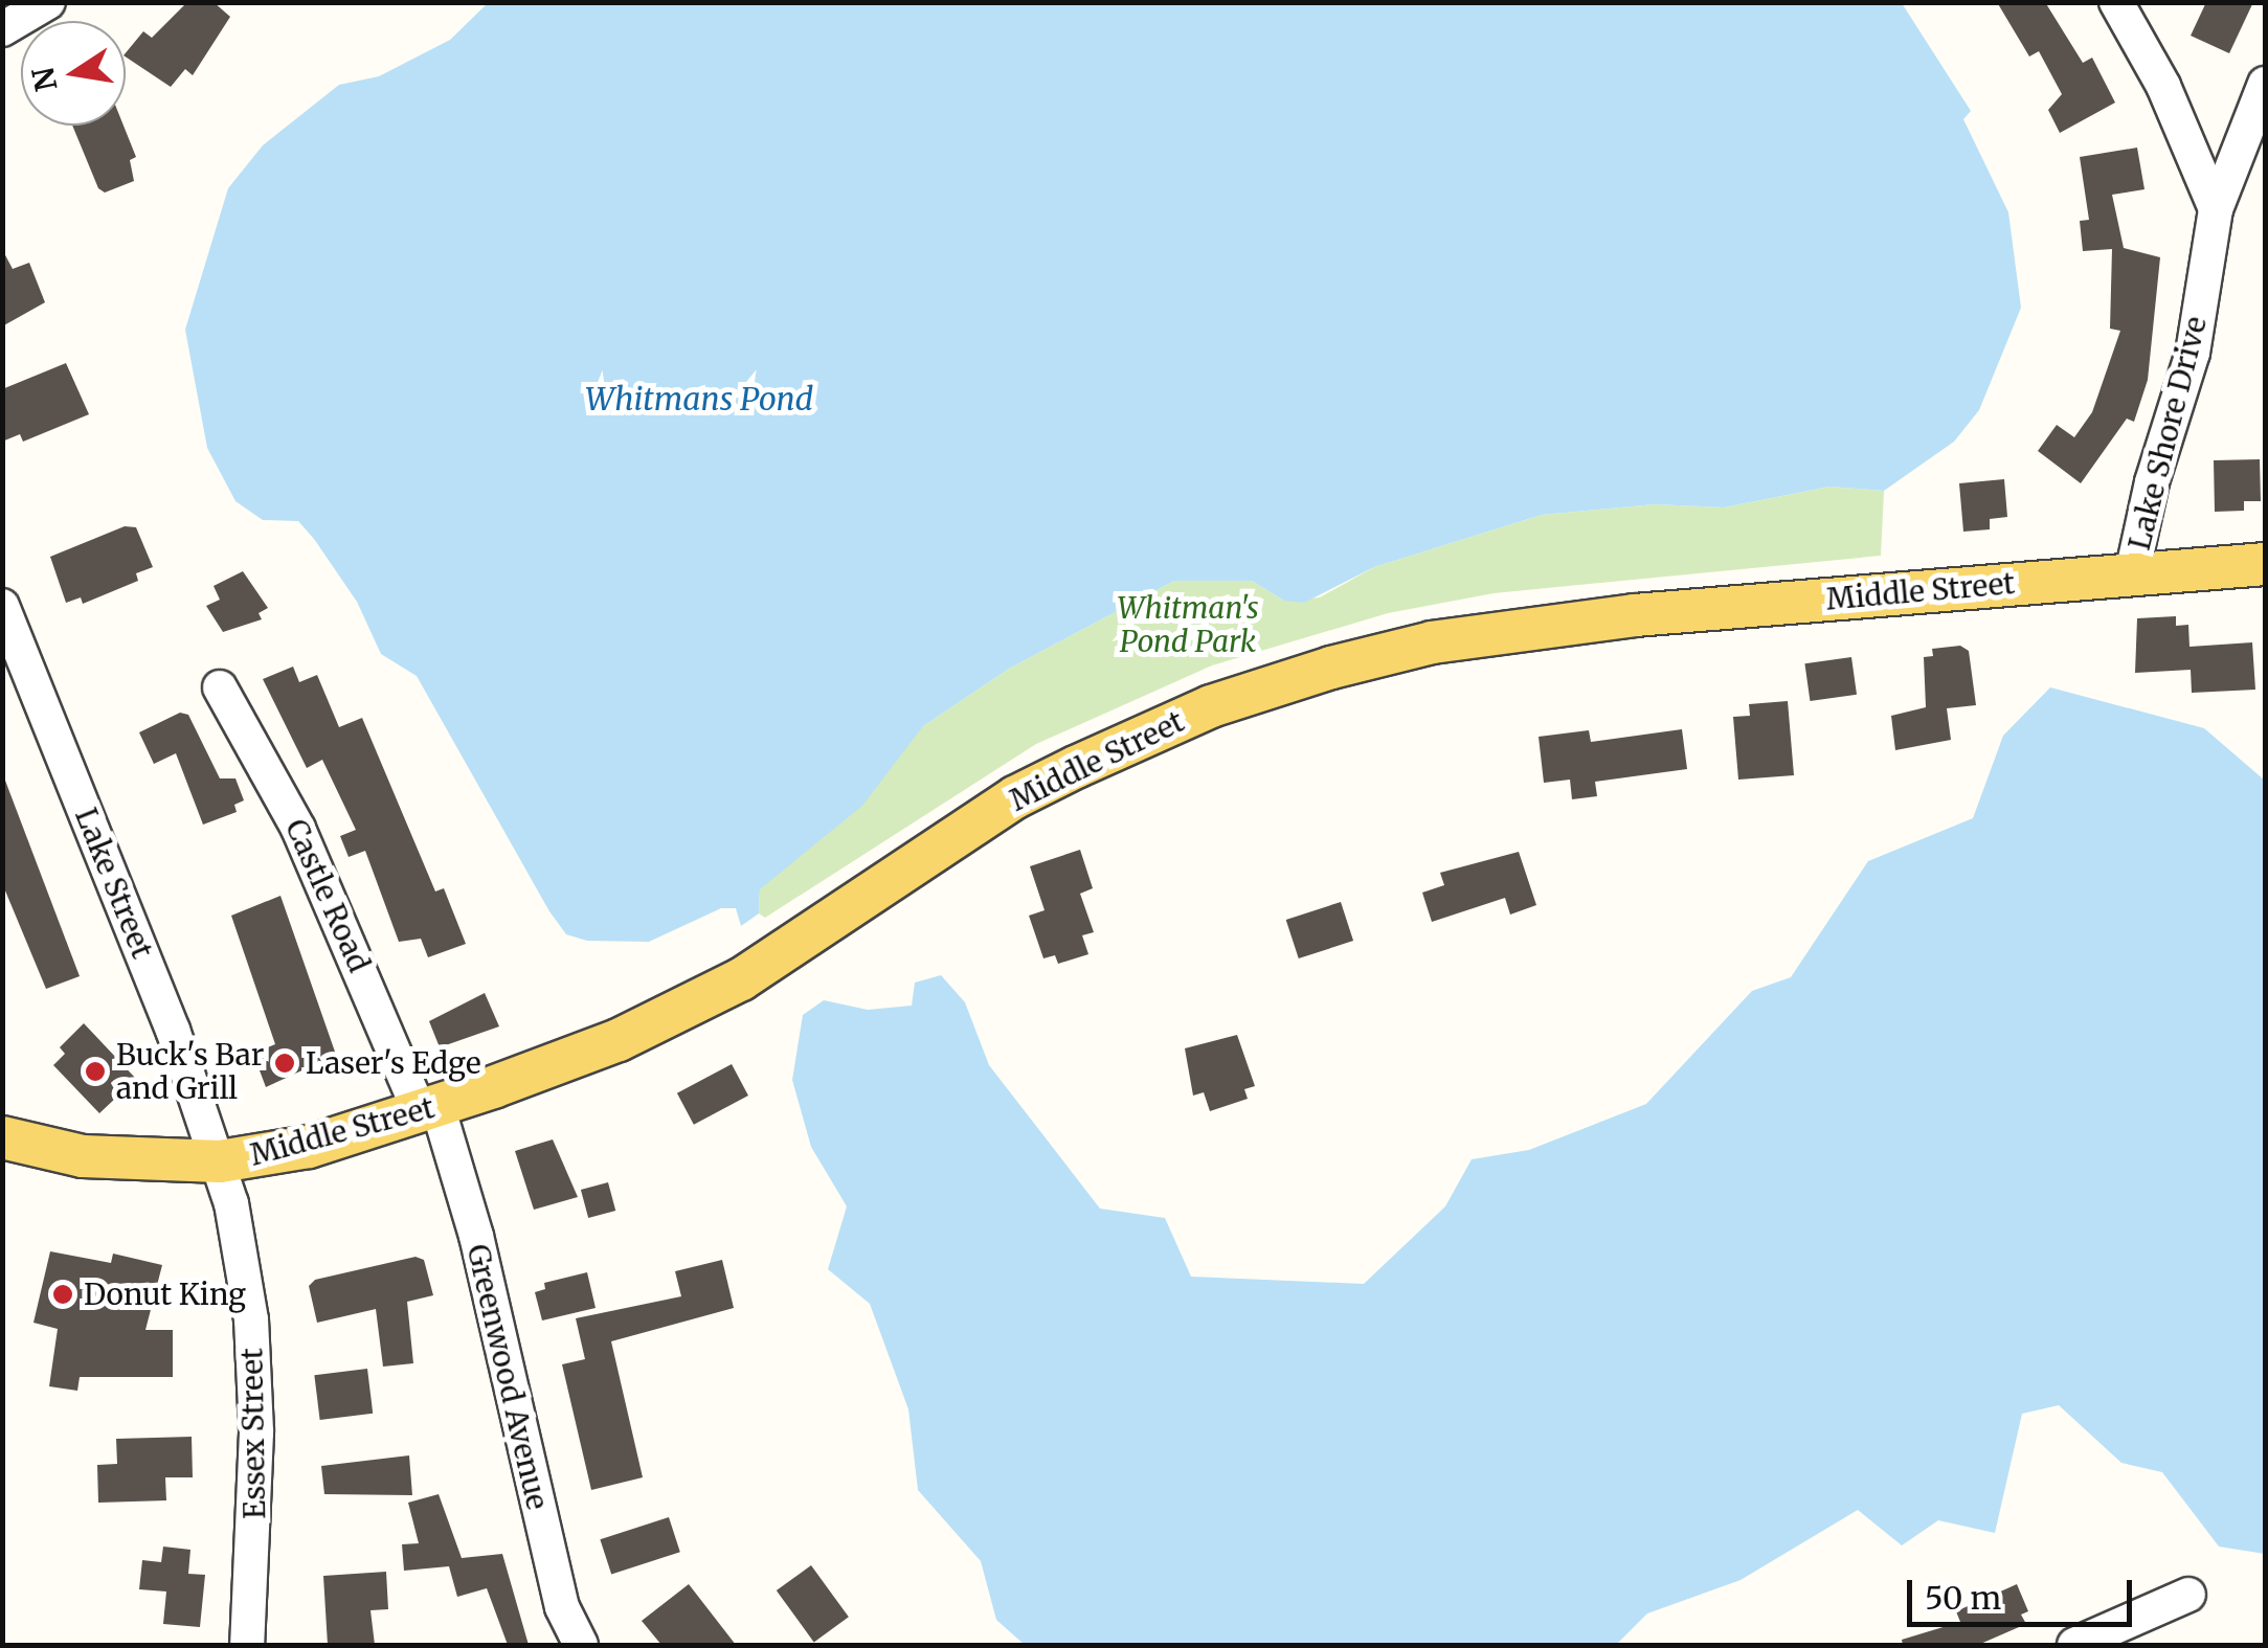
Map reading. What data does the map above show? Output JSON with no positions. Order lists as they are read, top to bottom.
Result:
{
  "streets": {
    "main road": ["Middle Street"],
    "street": [
      "Lake Shore Drive",
      "Lake Street",
      "Castle Road",
      "Greenwood Avenue",
      "Essex Street"
    ]
  },
  "crossings": [
    ["Lake Shore Drive", "Middle Street"],
    ["Middle Street", "Lake Street"],
    ["Middle Street", "Castle Road"],
    ["Middle Street", "Greenwood Avenue"],
    ["Middle Street", "Essex Street"],
    ["Lake Street", "Essex Street"],
    ["Castle Road", "Greenwood Avenue"]
  ],
  "water": ["Whitmans Pond"],
  "parks": ["Whitman's Pond Park"],
  "places": ["Laser's Edge", "Buck's Bar and Grill", "Donut King"],
  "scale_bar": "50 m",
  "north": "left"
}
